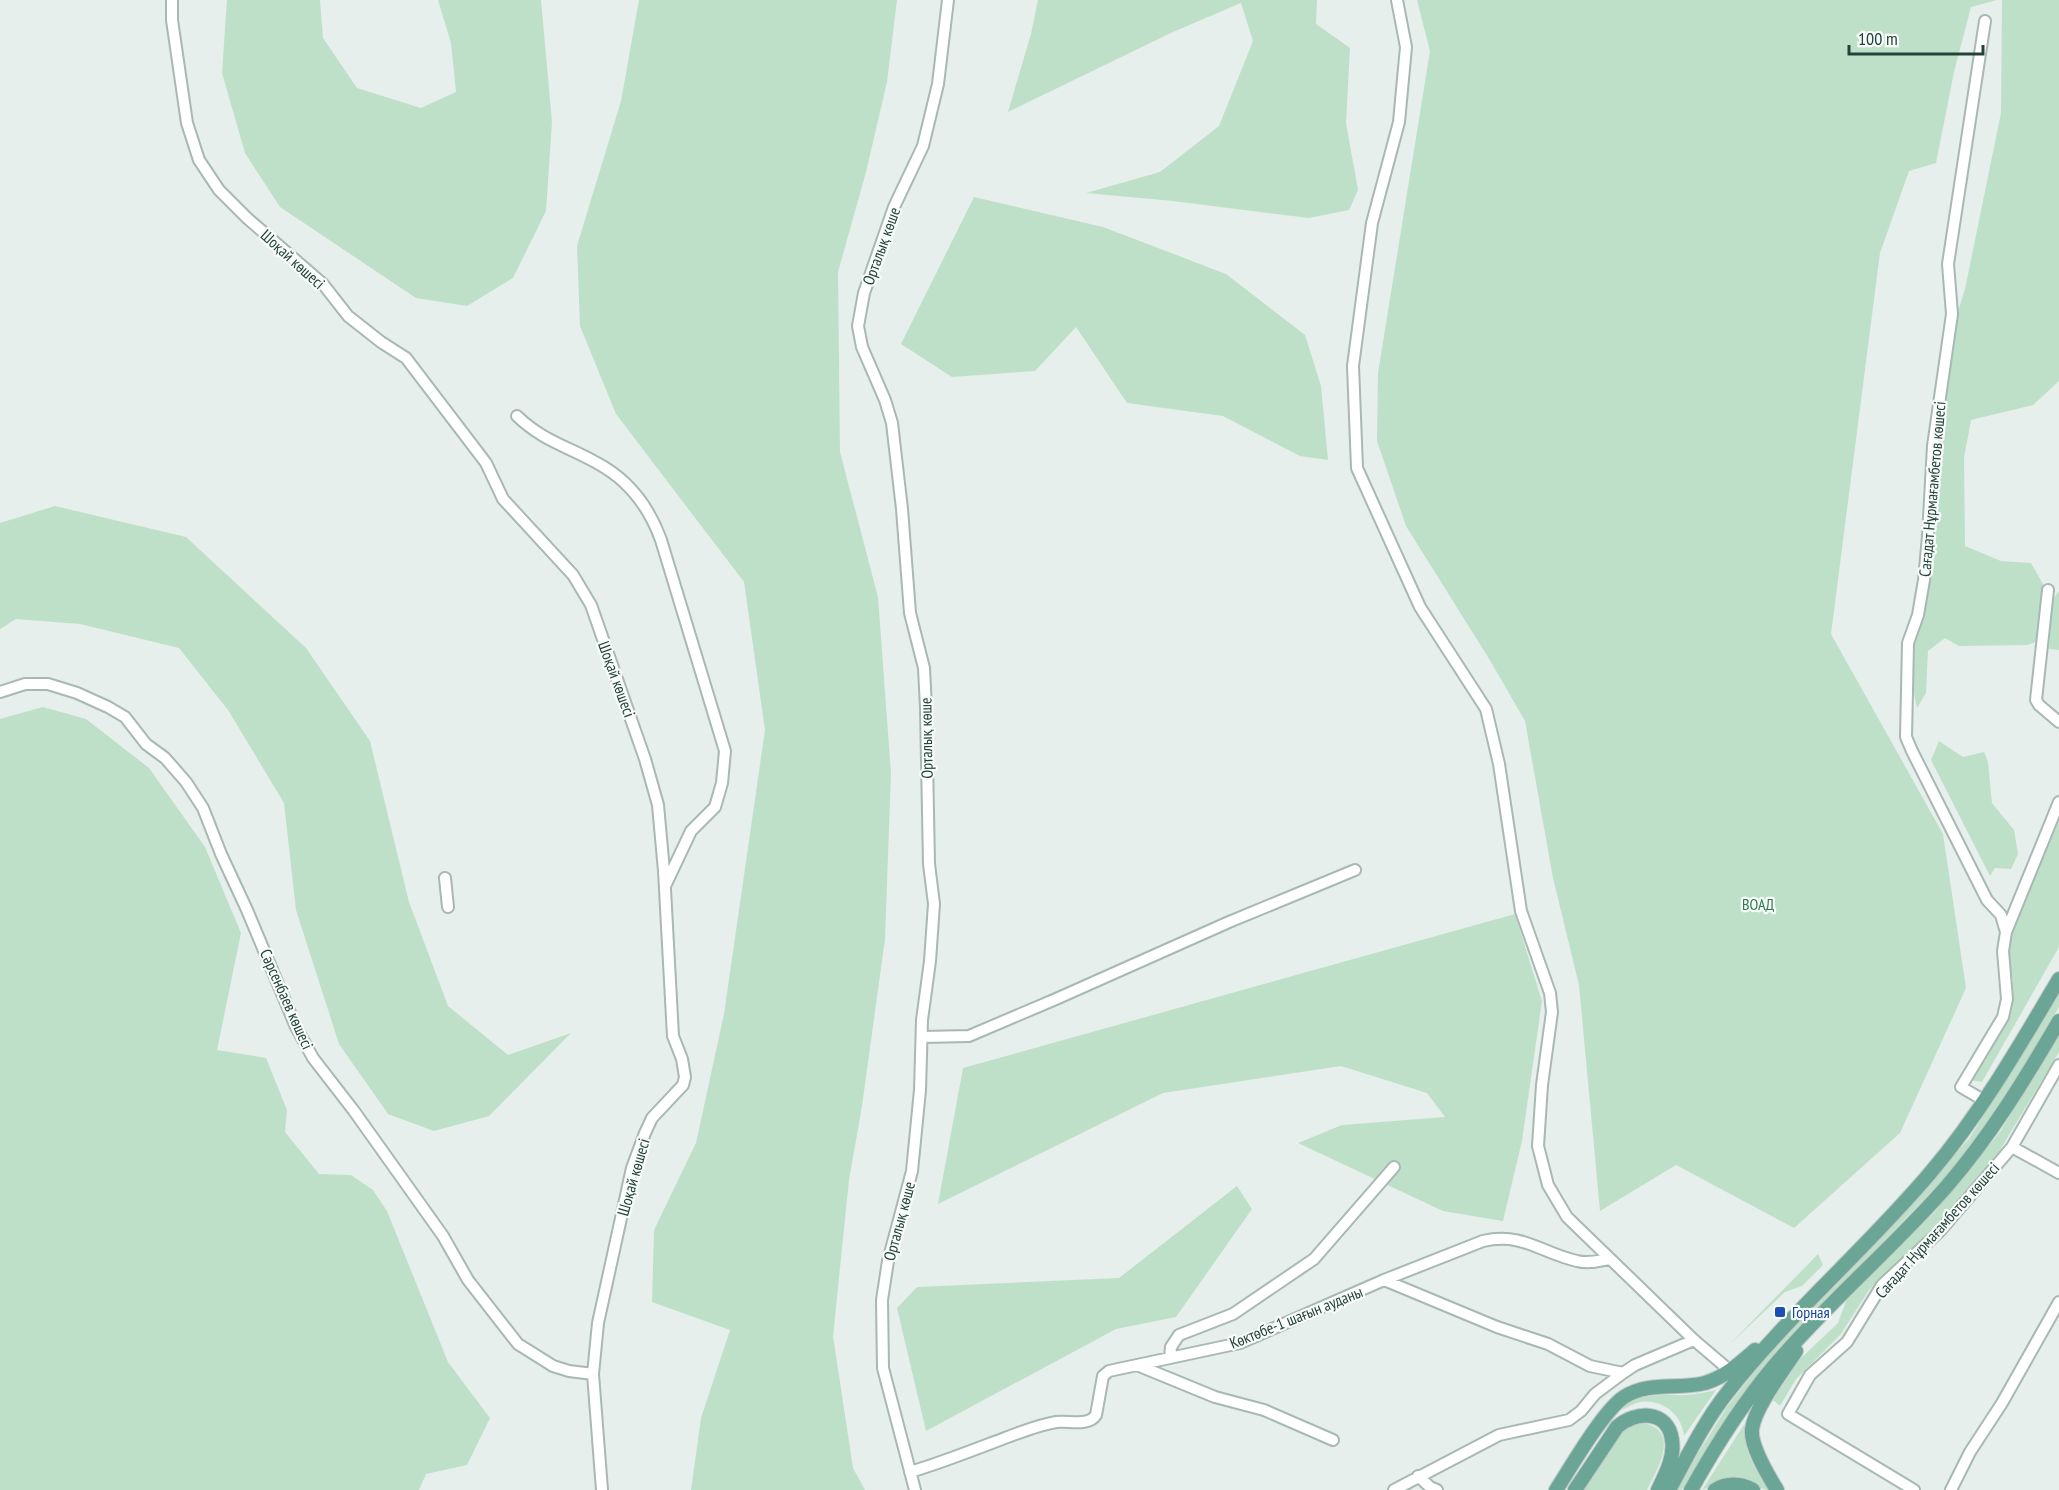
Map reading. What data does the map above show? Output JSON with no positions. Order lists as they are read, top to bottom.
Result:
{
  "streets": {
    "street": [
      "Орталық көше",
      "Шоқай көшесі",
      "Сағадат Нұрмағамбетов көшесі",
      "Сәрсенбаев көшесі",
      "Көктөбе-1 шағын ауданы"
    ]
  },
  "crossings": [
    ["Орталық көше", "Көктөбе-1 шағын ауданы"],
    ["Шоқай көшесі", "Сәрсенбаев көшесі"]
  ],
  "parks": ["ВОАД"],
  "places": {
    "transit": ["Горная"]
  },
  "scale_bar": "100 m"
}
